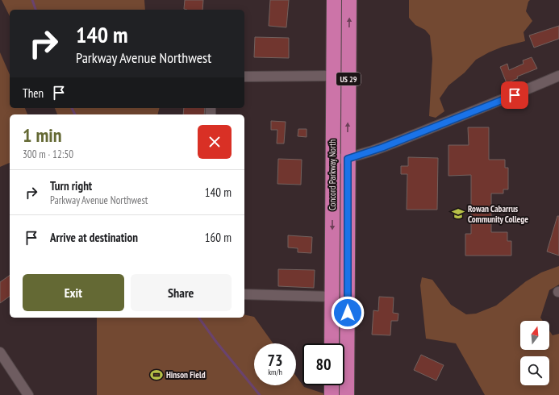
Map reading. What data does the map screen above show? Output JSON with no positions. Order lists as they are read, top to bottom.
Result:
{
  "streets": {
    "highway": ["US 29", "Concord Parkway North"]
  },
  "places": {
    "school or university": ["Rowan Cabarrus Community College"],
    "sports": ["Hinson Field"]
  },
  "north": "top",
  "page": {
    "turn": ["140 m", "Parkway Avenue Northwest"],
    "then": "Then",
    "heading": ["1 min", "300 m · 12:50"],
    "list": [
      {
        "name": "Turn right",
        "note": "Parkway Avenue Northwest",
        "value": "140 m"
      },
      {
        "name": "Arrive at destination",
        "value": "160 m"
      }
    ],
    "buttons": ["Exit", "Share"],
    "speed": "73 km/h",
    "limit": "80"
  }
}
